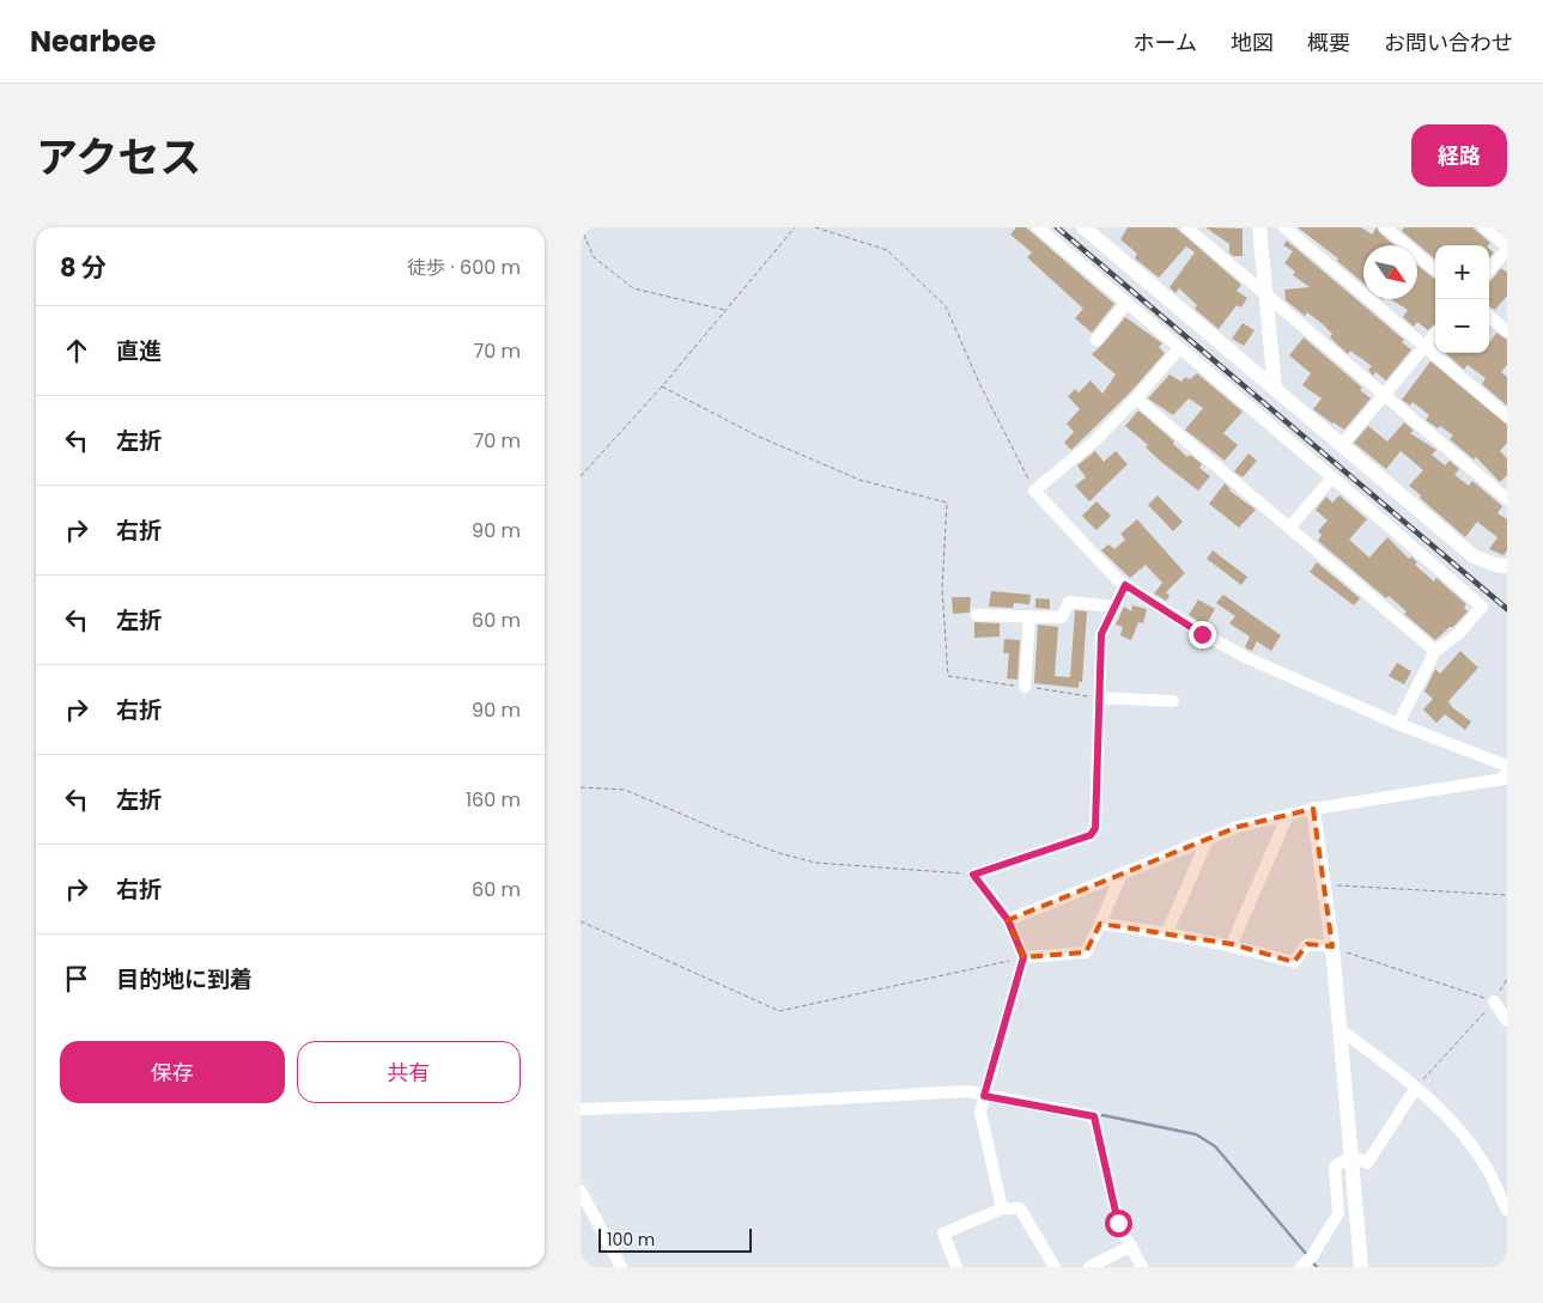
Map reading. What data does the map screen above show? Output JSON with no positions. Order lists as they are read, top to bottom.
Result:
{
  "scale_bar": "100 m",
  "north": "bottom right",
  "page": {
    "header": "Nearbee",
    "nav": [
      "ホーム",
      "地図",
      "概要",
      "お問い合わせ"
    ],
    "title": "アクセス",
    "buttons": [
      "経路",
      ["保存", "共有"]
    ],
    "heading": ["8 分", "徒歩 · 600 m"],
    "map_buttons": ["+", "−"],
    "list": [
      ["直進", "70 m"],
      ["左折", "70 m"],
      ["右折", "90 m"],
      ["左折", "60 m"],
      ["右折", "90 m"],
      ["左折", "160 m"],
      ["右折", "60 m"],
      "目的地に到着"
    ],
    "scale": "100 m"
  }
}
